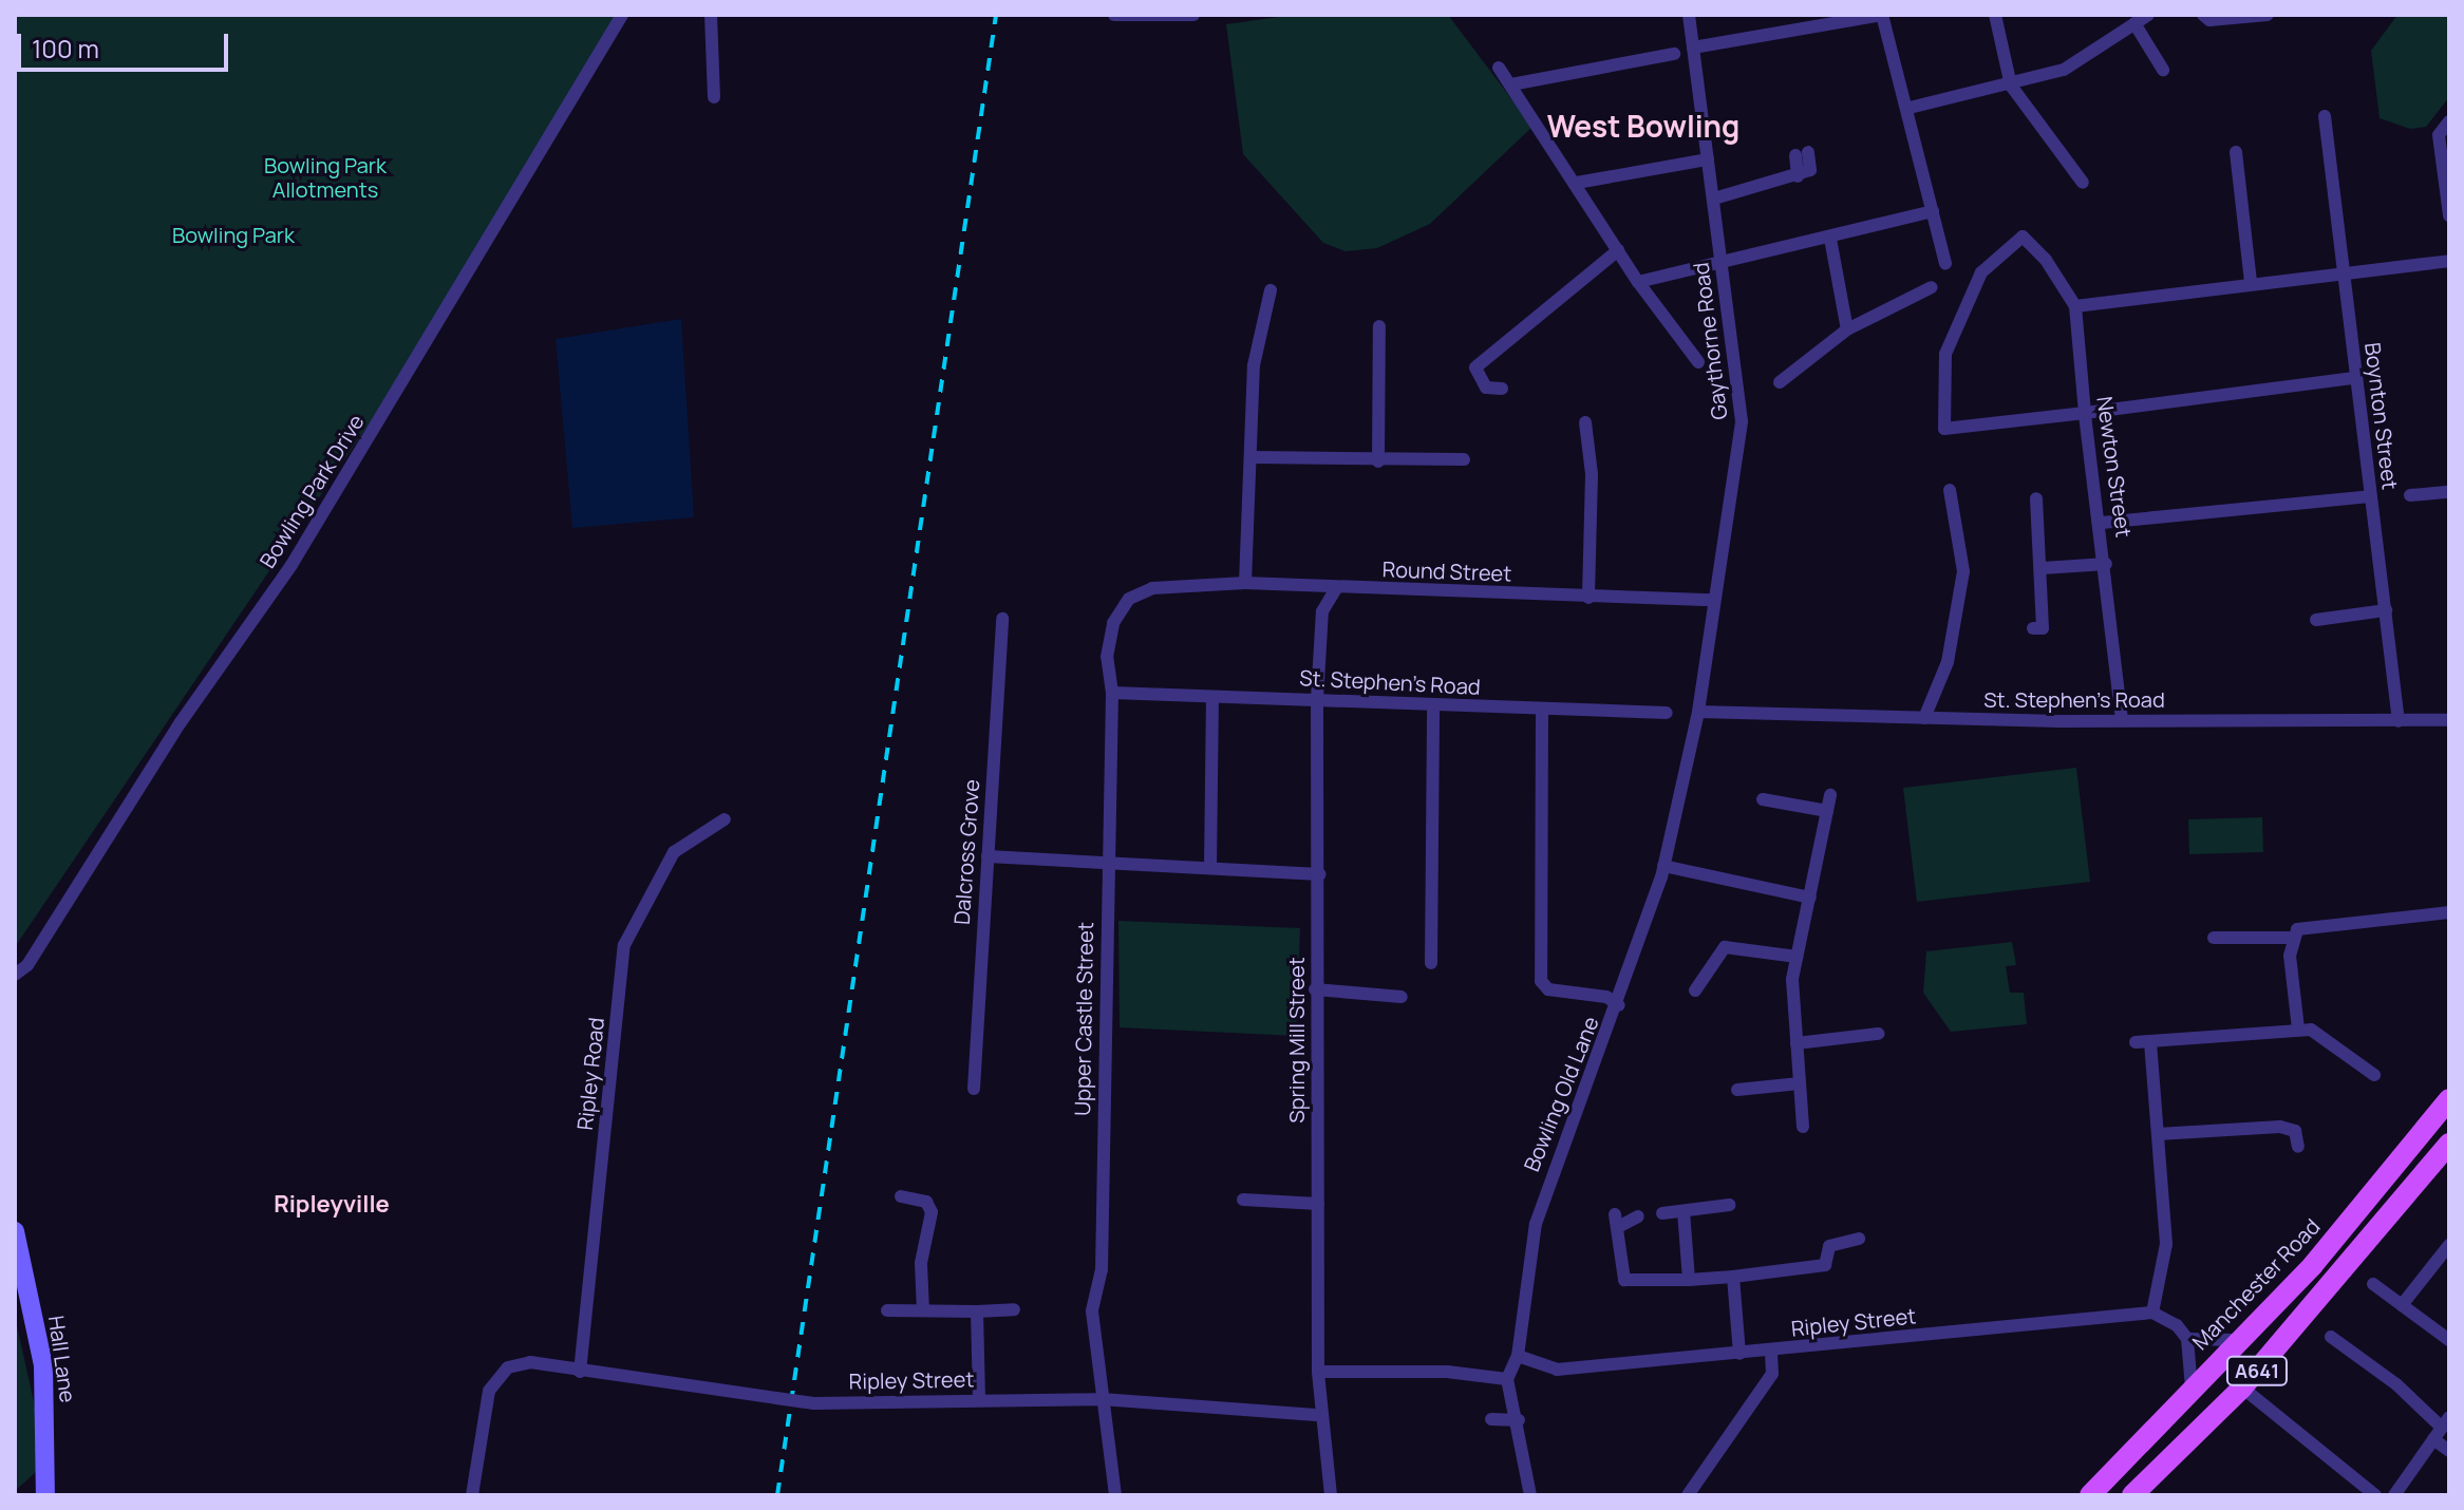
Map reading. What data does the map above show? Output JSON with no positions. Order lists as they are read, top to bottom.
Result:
{
  "streets": {
    "main road": ["Manchester Road", "A641"],
    "street": [
      "Gaythorne Road",
      "Boynton Street",
      "Newton Street",
      "Bowling Park Drive",
      "Round Street",
      "St. Stephen's Road",
      "Dalcross Grove",
      "Upper Castle Street",
      "Spring Mill Street",
      "Ripley Road",
      "Bowling Old Lane",
      "Ripley Street",
      "Hall Lane"
    ]
  },
  "crossings": [
    ["Gaythorne Road", "Round Street"],
    ["Gaythorne Road", "St. Stephen's Road"],
    ["Gaythorne Road", "Bowling Old Lane"],
    ["Boynton Street", "St. Stephen's Road"],
    ["Newton Street", "St. Stephen's Road"],
    ["Round Street", "Upper Castle Street"],
    ["Round Street", "Spring Mill Street"],
    ["St. Stephen's Road", "Upper Castle Street"],
    ["St. Stephen's Road", "Spring Mill Street"],
    ["St. Stephen's Road", "Bowling Old Lane"],
    ["Upper Castle Street", "Ripley Street"],
    ["Spring Mill Street", "Ripley Street"],
    ["Ripley Road", "Ripley Street"],
    ["Bowling Old Lane", "Ripley Street"]
  ],
  "districts": ["West Bowling", "Ripleyville"],
  "parks": ["Bowling Park Allotments", "Bowling Park"],
  "scale_bar": "100 m"
}
